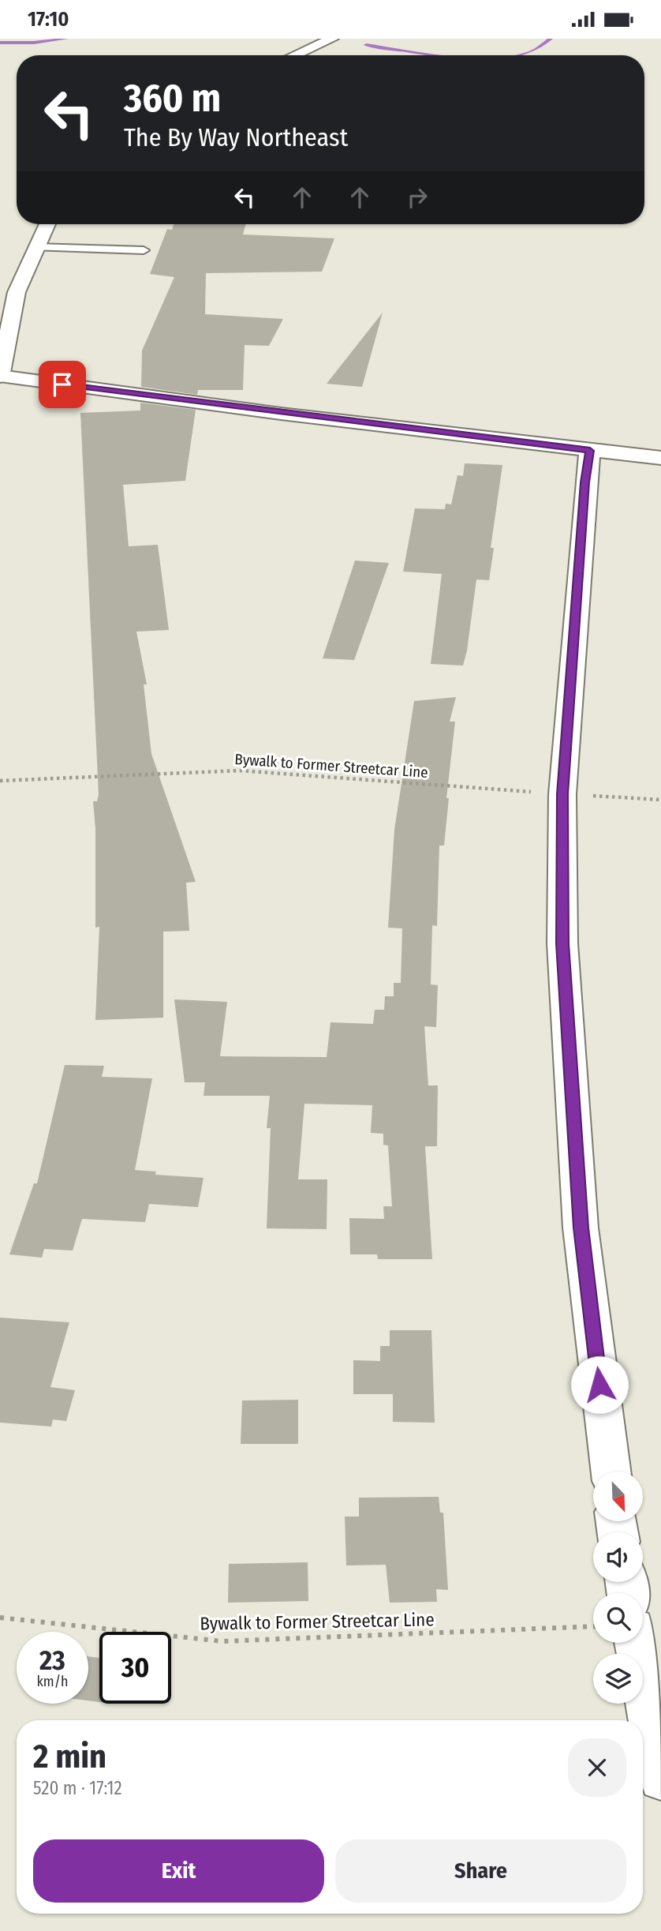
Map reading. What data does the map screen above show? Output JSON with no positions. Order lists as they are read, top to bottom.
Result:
{
  "streets": {
    "path": ["Bywalk to Former Streetcar Line"]
  },
  "north": "bottom right",
  "page": {
    "status": "17:10",
    "turn": ["360 m", "The By Way Northeast"],
    "speed": "23 km/h",
    "limit": "30",
    "heading": ["2 min", "520 m · 17:12"],
    "buttons": ["Exit", "Share"]
  }
}
